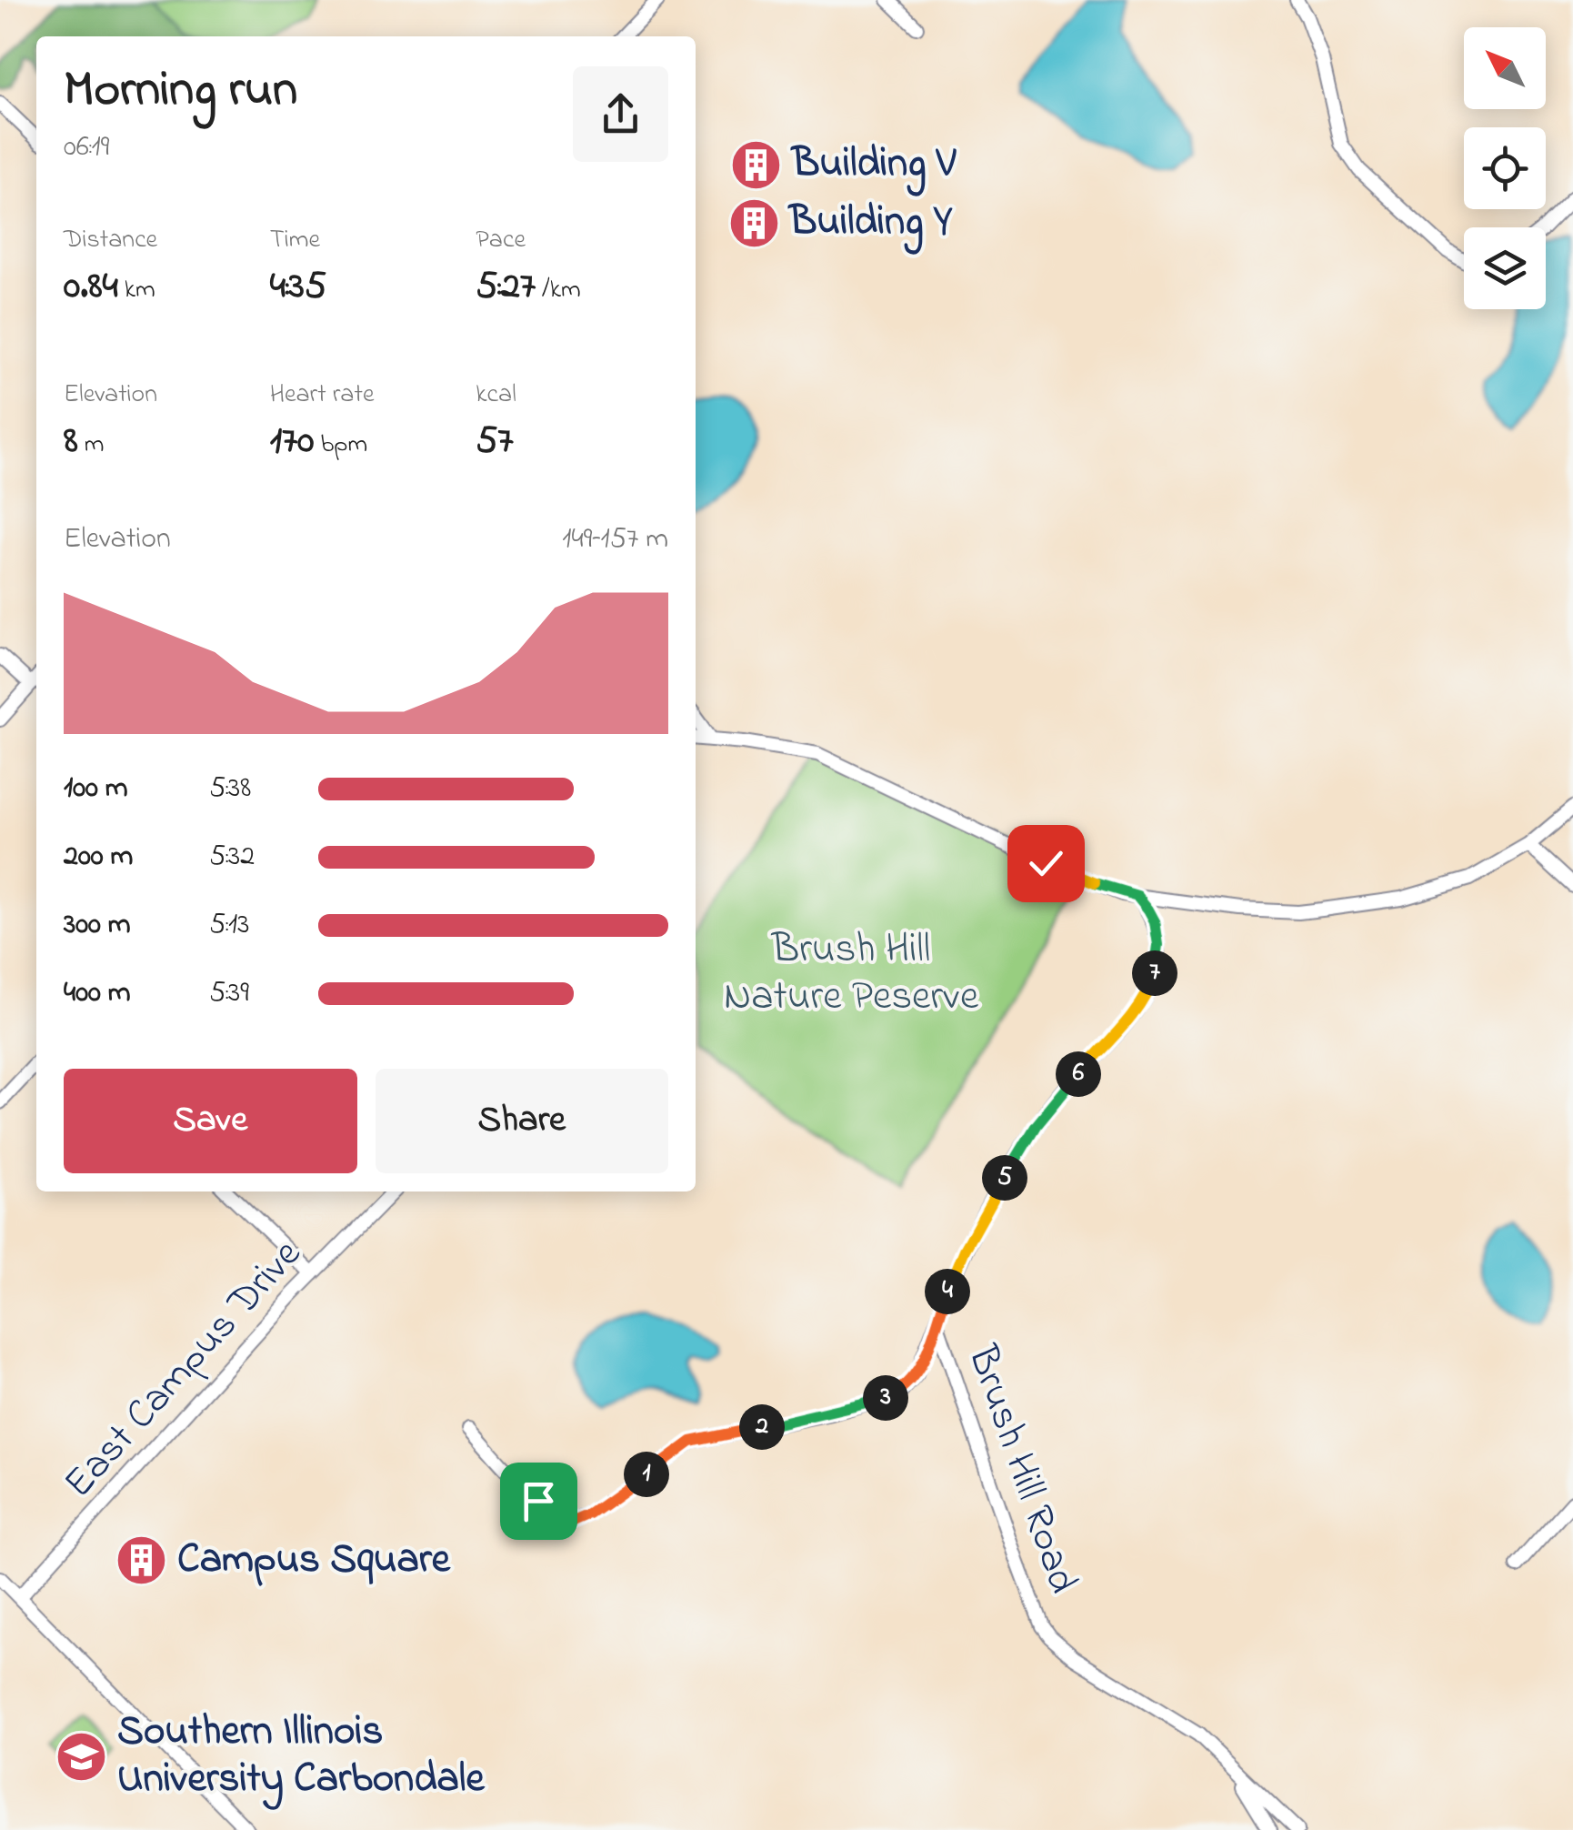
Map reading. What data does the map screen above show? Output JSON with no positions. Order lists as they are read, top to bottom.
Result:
{
  "streets": {
    "street": ["East Campus Drive", "Brush Hill Road"]
  },
  "parks": ["Brush Hill Nature Peserve"],
  "places": {
    "building": ["Building V", "Building Y", "Campus Square"],
    "school or university": ["Southern Illinois University Carbondale"]
  },
  "north": "top left",
  "page": {
    "heading": ["Morning run", "06:19"],
    "stats": [
      ["Distance", "0.84 km"],
      ["Time", "4:35"],
      ["Pace", "5:27 /km"],
      ["Elevation", "8 m"],
      ["Heart rate", "170 bpm"],
      ["kcal", "57"]
    ],
    "chart": ["Elevation", "149–157 m"],
    "list": [
      {
        "name": "100 m",
        "note": "5:38"
      },
      {
        "name": "200 m",
        "note": "5:32"
      },
      {
        "name": "300 m",
        "note": "5:13"
      },
      {
        "name": "400 m",
        "note": "5:39"
      }
    ],
    "pins": [
      "7",
      "6",
      "5",
      "4",
      "3",
      "2",
      "1"
    ],
    "buttons": ["Save", "Share"]
  }
}
